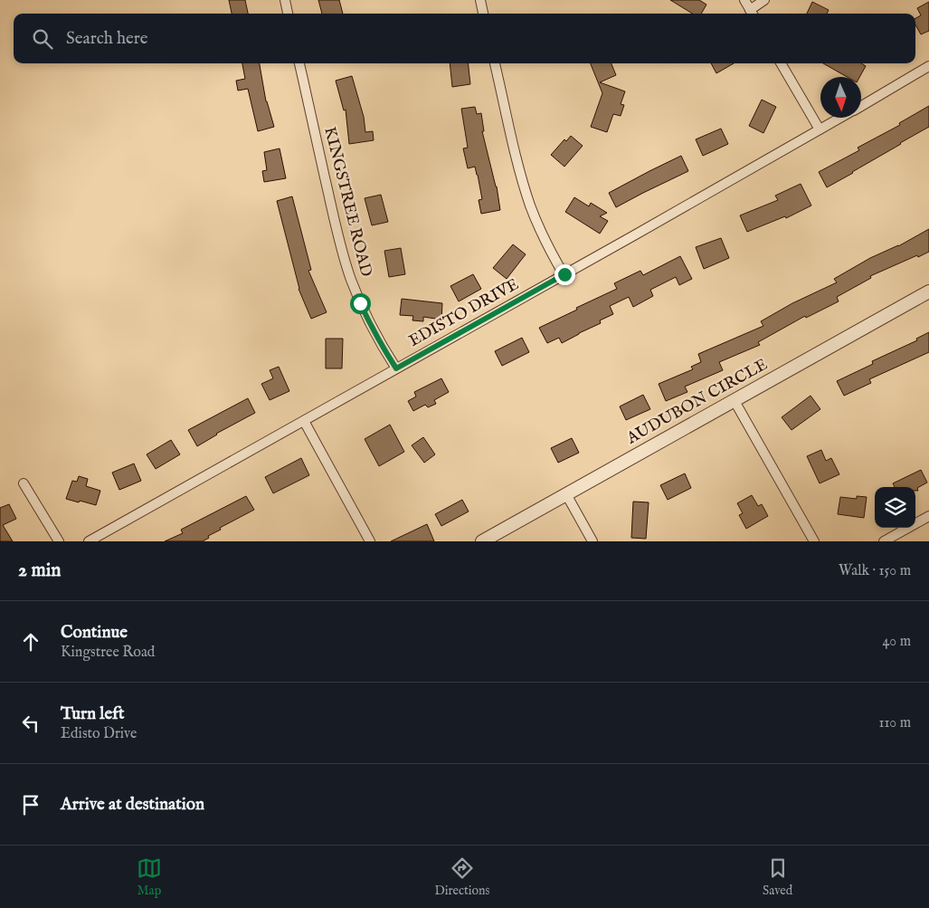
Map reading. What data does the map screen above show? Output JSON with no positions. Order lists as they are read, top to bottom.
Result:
{
  "streets": {
    "street": ["KINGSTREE ROAD", "EDISTO DRIVE", "AUDUBON CIRCLE"]
  },
  "crossings": [
    ["KINGSTREE ROAD", "EDISTO DRIVE"]
  ],
  "north": "bottom",
  "page": {
    "search": "Search here",
    "heading": ["2 min", "Walk · 150 m"],
    "list": [
      ["Continue", "Kingstree Road", "40 m"],
      ["Turn left", "Edisto Drive", "110 m"],
      "Arrive at destination"
    ],
    "nav": ["Map", "Directions", "Saved"]
  }
}
